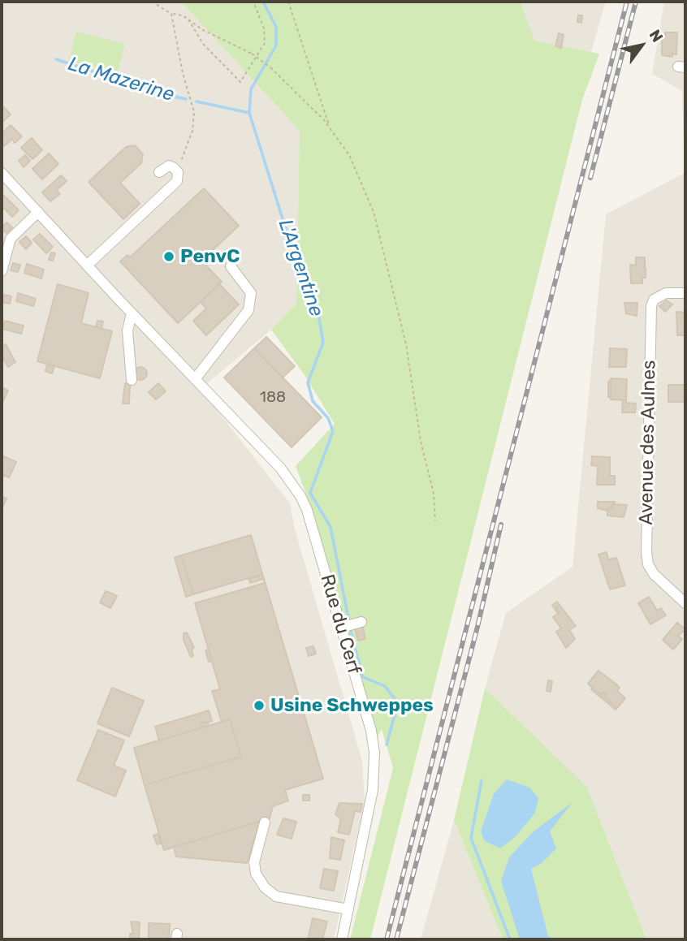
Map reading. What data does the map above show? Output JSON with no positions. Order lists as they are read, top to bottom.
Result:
{
  "streets": {
    "street": ["Avenue des Aulnes", "Rue du Cerf"]
  },
  "water": ["La Mazerine", "L'Argentine"],
  "places": ["PenvC", "Usine Schweppes"],
  "house_numbers": ["188"],
  "north": "top right"
}
